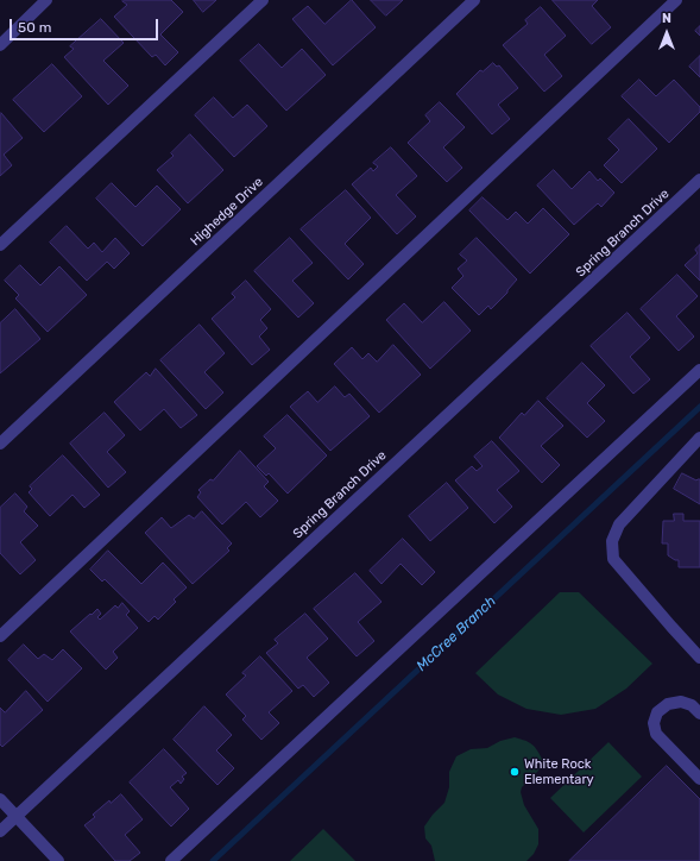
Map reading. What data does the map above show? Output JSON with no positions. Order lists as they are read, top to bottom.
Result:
{
  "streets": {
    "street": ["Highedge Drive", "Spring Branch Drive"]
  },
  "water": ["McCree Branch"],
  "places": ["White Rock Elementary"],
  "scale_bar": "50 m",
  "north": "top"
}
